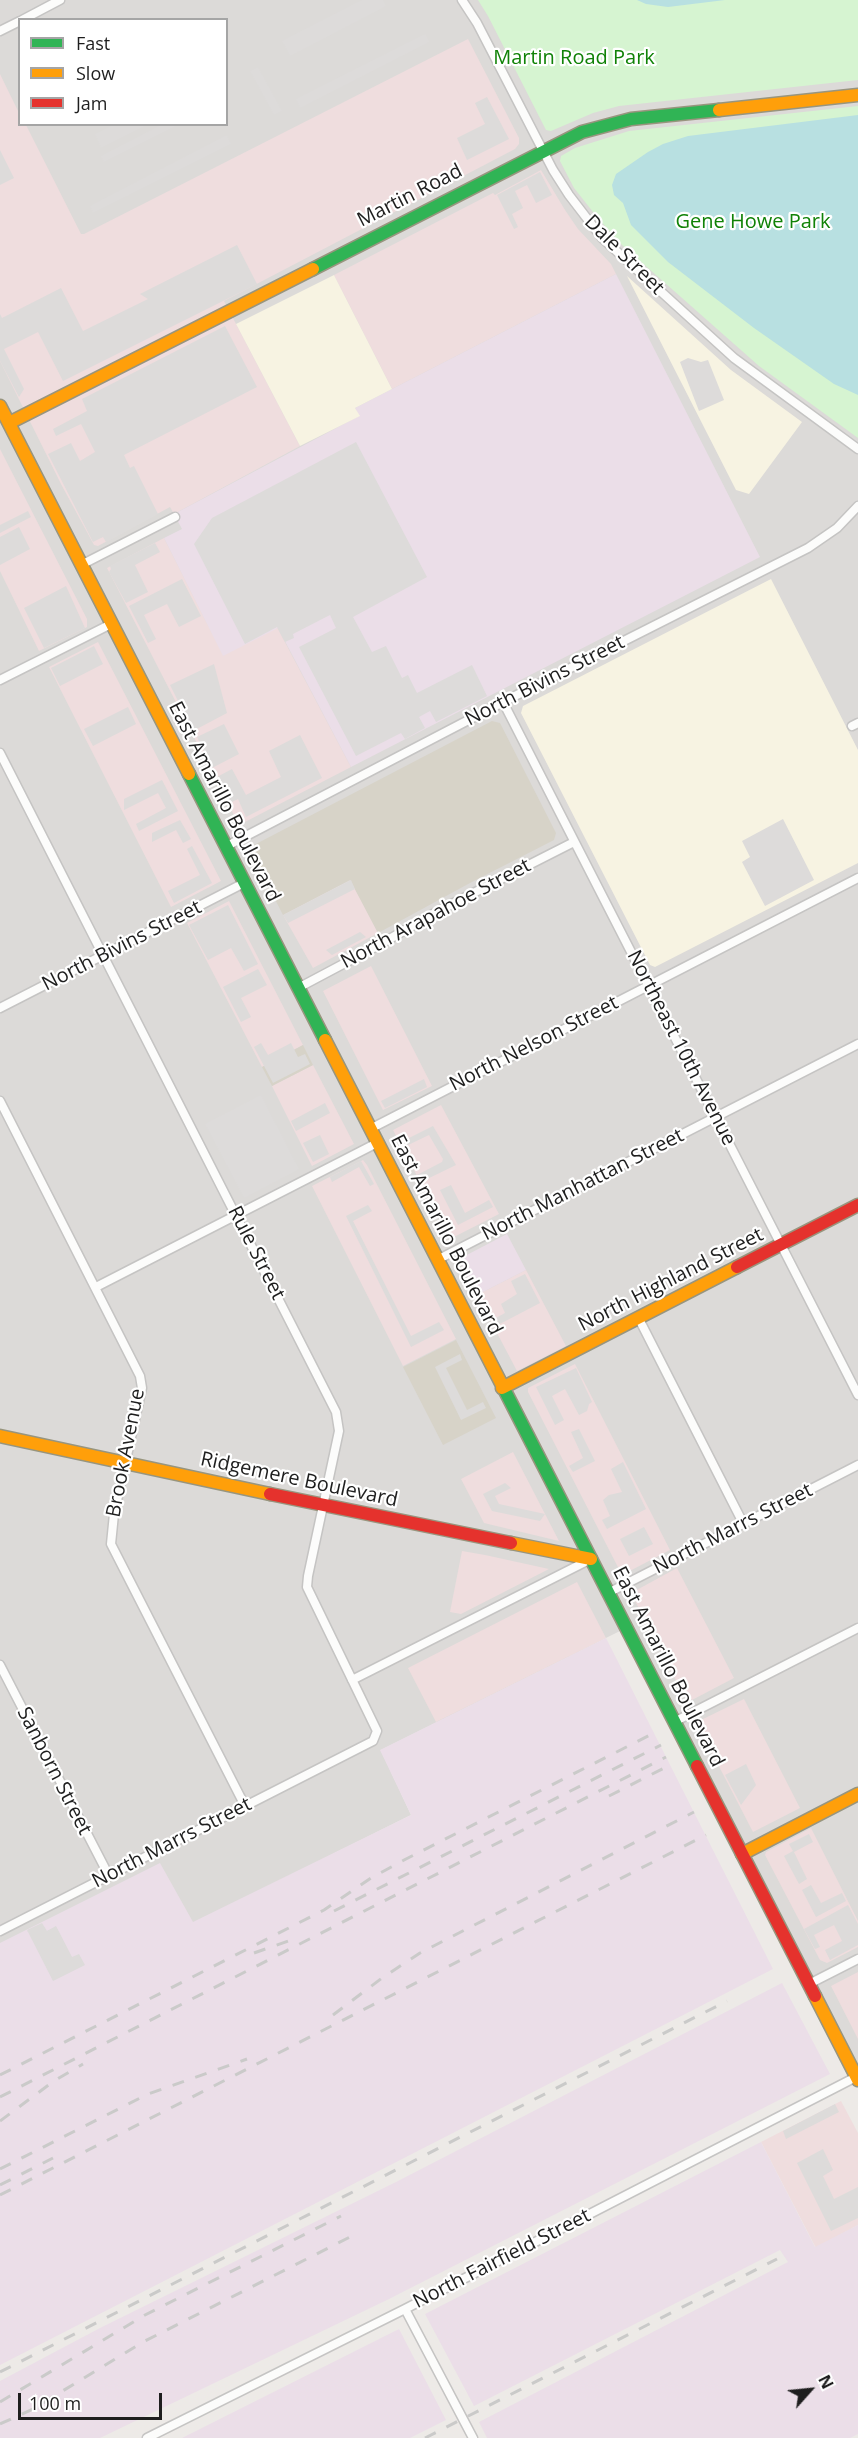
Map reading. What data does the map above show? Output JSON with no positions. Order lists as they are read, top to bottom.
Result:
{
  "streets": {
    "main road": [
      "Martin Road",
      "East Amarillo Boulevard",
      "North Highland Street",
      "Ridgemere Boulevard"
    ],
    "street": [
      "Dale Street",
      "North Bivins Street",
      "North Arapahoe Street",
      "North Nelson Street",
      "Northeast 10th Avenue",
      "North Manhattan Street",
      "Rule Street",
      "Brook Avenue",
      "North Marrs Street",
      "Sanborn Street",
      "North Fairfield Street"
    ]
  },
  "crossings": [
    ["Martin Road", "Dale Street"],
    ["Martin Road", "East Amarillo Boulevard"],
    ["North Bivins Street", "East Amarillo Boulevard"],
    ["North Bivins Street", "Northeast 10th Avenue"],
    ["North Bivins Street", "Rule Street"],
    ["East Amarillo Boulevard", "North Arapahoe Street"],
    ["East Amarillo Boulevard", "North Nelson Street"],
    ["East Amarillo Boulevard", "North Manhattan Street"],
    ["East Amarillo Boulevard", "North Highland Street"],
    ["East Amarillo Boulevard", "Ridgemere Boulevard"],
    ["East Amarillo Boulevard", "North Marrs Street"],
    ["East Amarillo Boulevard", "North Fairfield Street"],
    ["North Arapahoe Street", "Northeast 10th Avenue"],
    ["North Nelson Street", "Northeast 10th Avenue"],
    ["Northeast 10th Avenue", "North Manhattan Street"],
    ["Northeast 10th Avenue", "North Highland Street"],
    ["Rule Street", "Ridgemere Boulevard"],
    ["Rule Street", "North Marrs Street"],
    ["Brook Avenue", "Ridgemere Boulevard"],
    ["Brook Avenue", "North Marrs Street"],
    ["North Marrs Street", "Sanborn Street"]
  ],
  "parks": ["Martin Road Park", "Gene Howe Park"],
  "legend": ["Fast", "Slow", "Jam"],
  "scale_bar": "100 m",
  "north": "top right"
}
